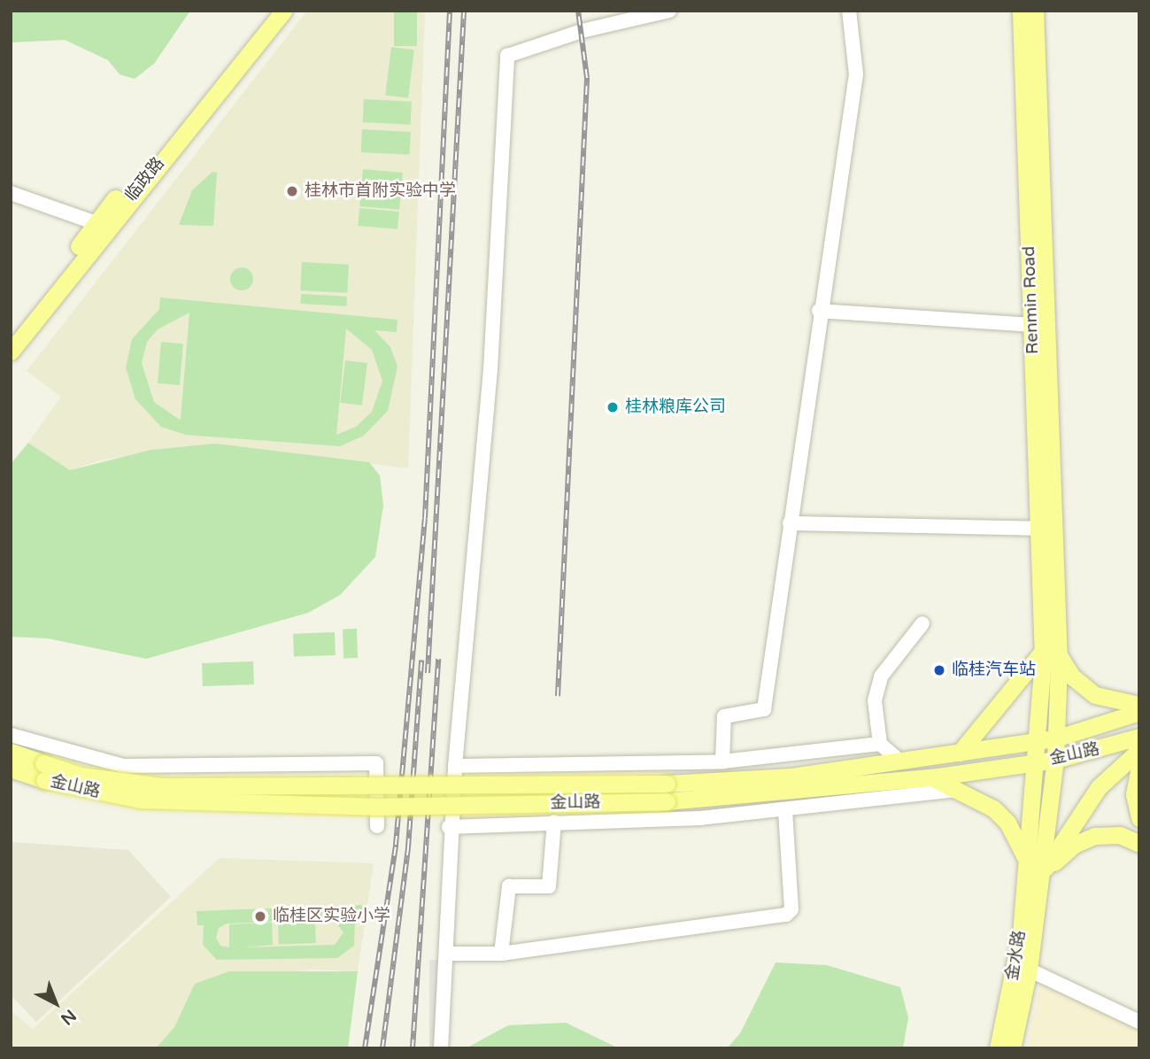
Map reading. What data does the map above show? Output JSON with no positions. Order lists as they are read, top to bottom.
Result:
{
  "streets": {
    "main road": [
      "临政路",
      "Renmin Road",
      "金山路",
      "金水路"
    ]
  },
  "crossings": [
    ["金山路", "金水路"]
  ],
  "places": [
    "桂林市首附实验中学",
    "桂林粮库公司",
    "临桂汽车站",
    "临桂区实验小学"
  ],
  "north": "bottom right"
}
